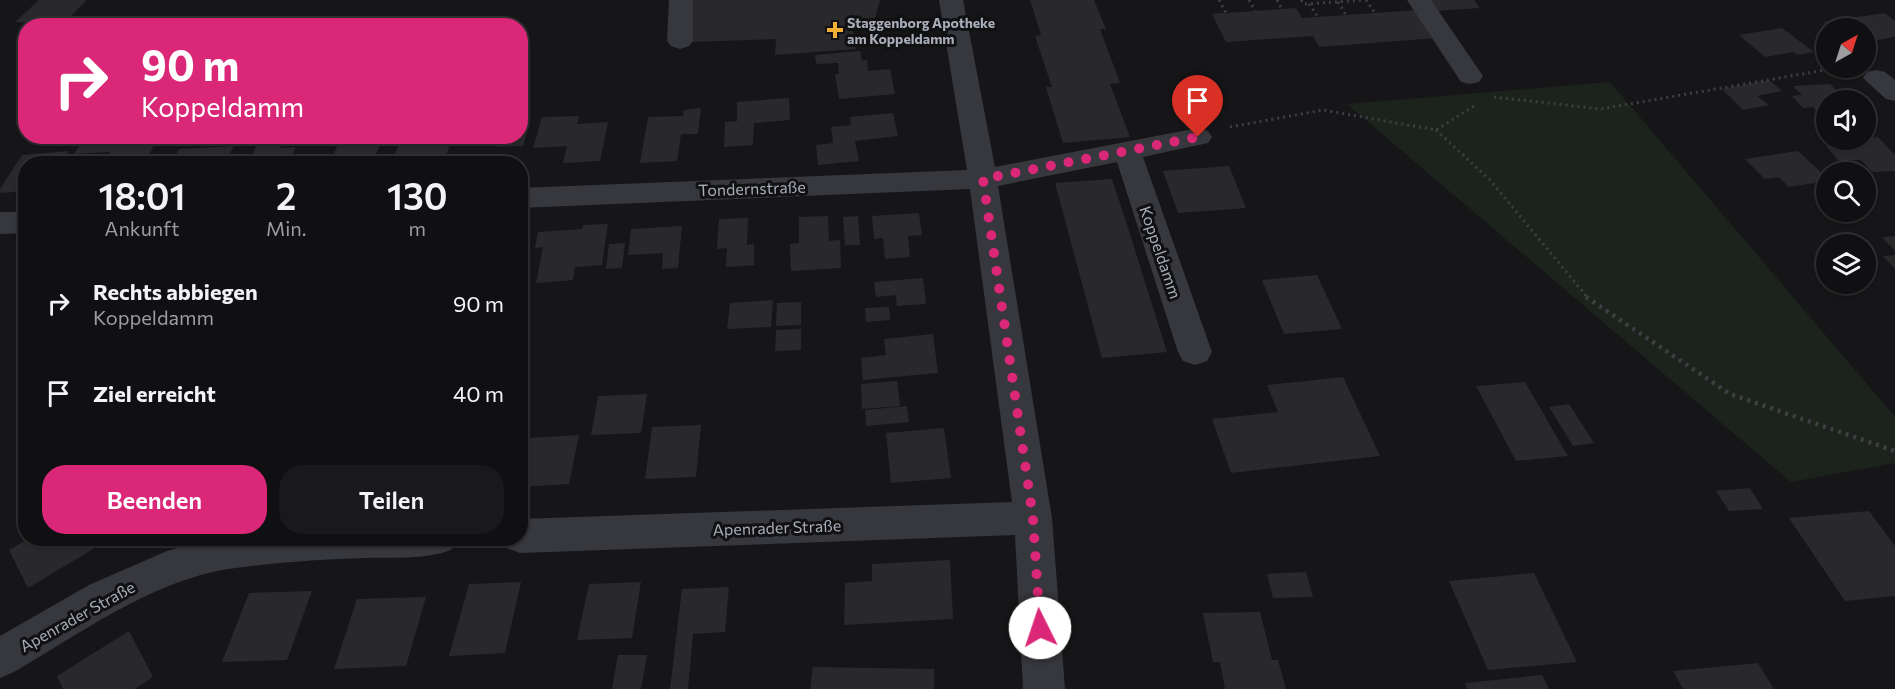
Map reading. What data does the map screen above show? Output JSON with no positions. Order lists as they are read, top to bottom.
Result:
{
  "streets": {
    "street": ["Tondernstraße", "Koppeldamm", "Apenrader Straße"]
  },
  "places": {
    "health": ["Staggenborg Apotheke am Koppeldamm"]
  },
  "north": "top right",
  "page": {
    "turn": ["90 m", "Koppeldamm"],
    "eta": [
      "18:01",
      "Ankunft",
      "2",
      "Min.",
      "130",
      "m"
    ],
    "list": [
      {
        "name": "Rechts abbiegen",
        "note": "Koppeldamm",
        "value": "90 m"
      },
      {
        "name": "Ziel erreicht",
        "value": "40 m"
      }
    ],
    "buttons": ["Beenden", "Teilen"]
  }
}
